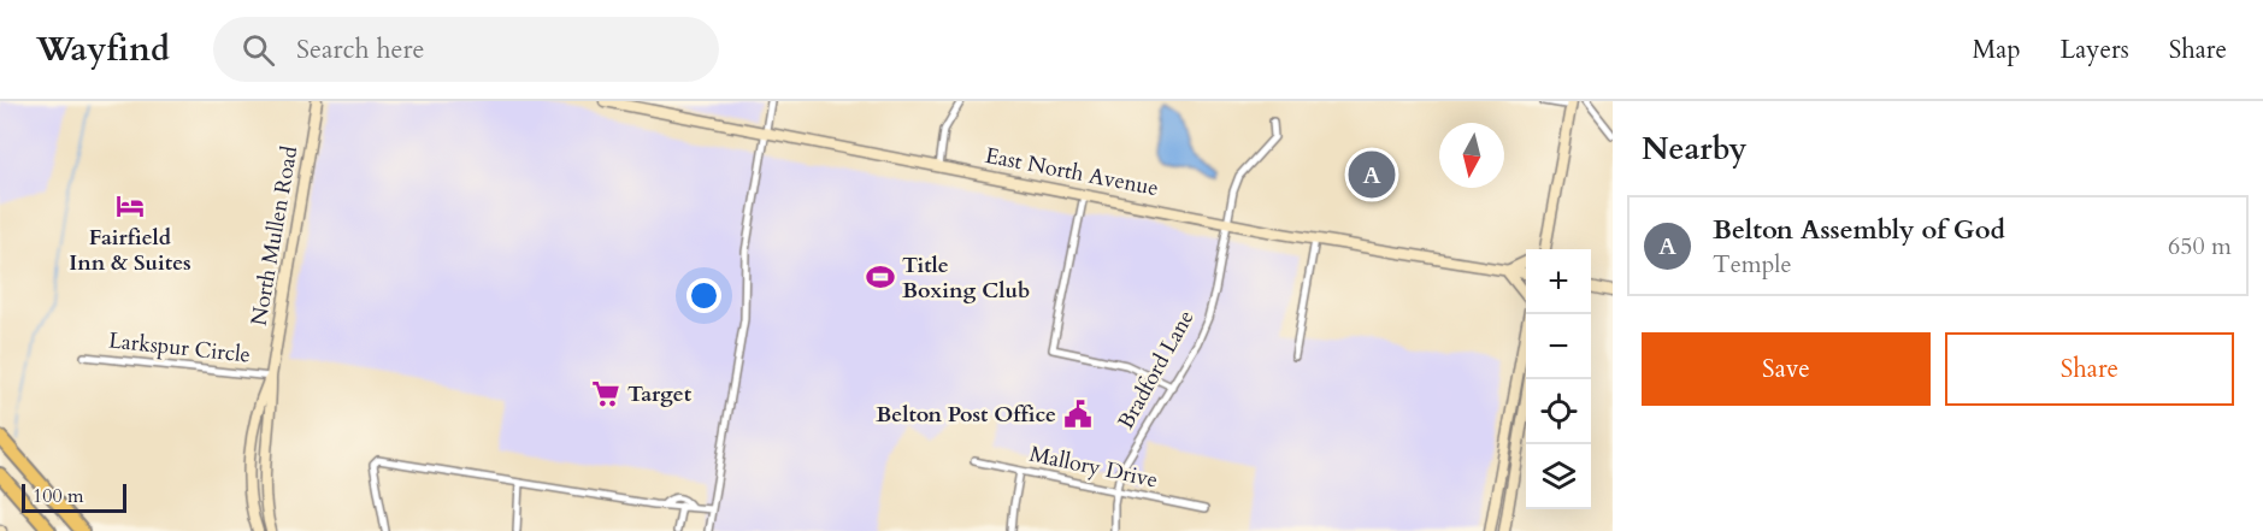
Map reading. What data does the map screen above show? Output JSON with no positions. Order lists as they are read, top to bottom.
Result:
{
  "streets": {
    "main road": ["East North Avenue", "North Mullen Road"],
    "street": ["Larkspur Circle", "Bradford Lane", "Mallory Drive"]
  },
  "crossings": [
    ["East North Avenue", "Bradford Lane"],
    ["North Mullen Road", "Larkspur Circle"],
    ["Bradford Lane", "Mallory Drive"]
  ],
  "places": {
    "hotel": ["Fairfield Inn & Suites"],
    "sports": ["Title Boxing Club"],
    "supermarket": ["Target"],
    "public building": ["Belton Post Office"]
  },
  "scale_bar": "100 m",
  "north": "bottom",
  "page": {
    "header": "Wayfind",
    "search": "Search here",
    "nav": ["Map", "Layers", "Share"],
    "heading": "Nearby",
    "pins": "A",
    "list": [
      {
        "mark": "A",
        "name": "Belton Assembly of God",
        "note": "Temple",
        "value": "650 m"
      }
    ],
    "map_buttons": ["+", "−"],
    "buttons": ["Save", "Share"],
    "scale": "100 m"
  }
}
